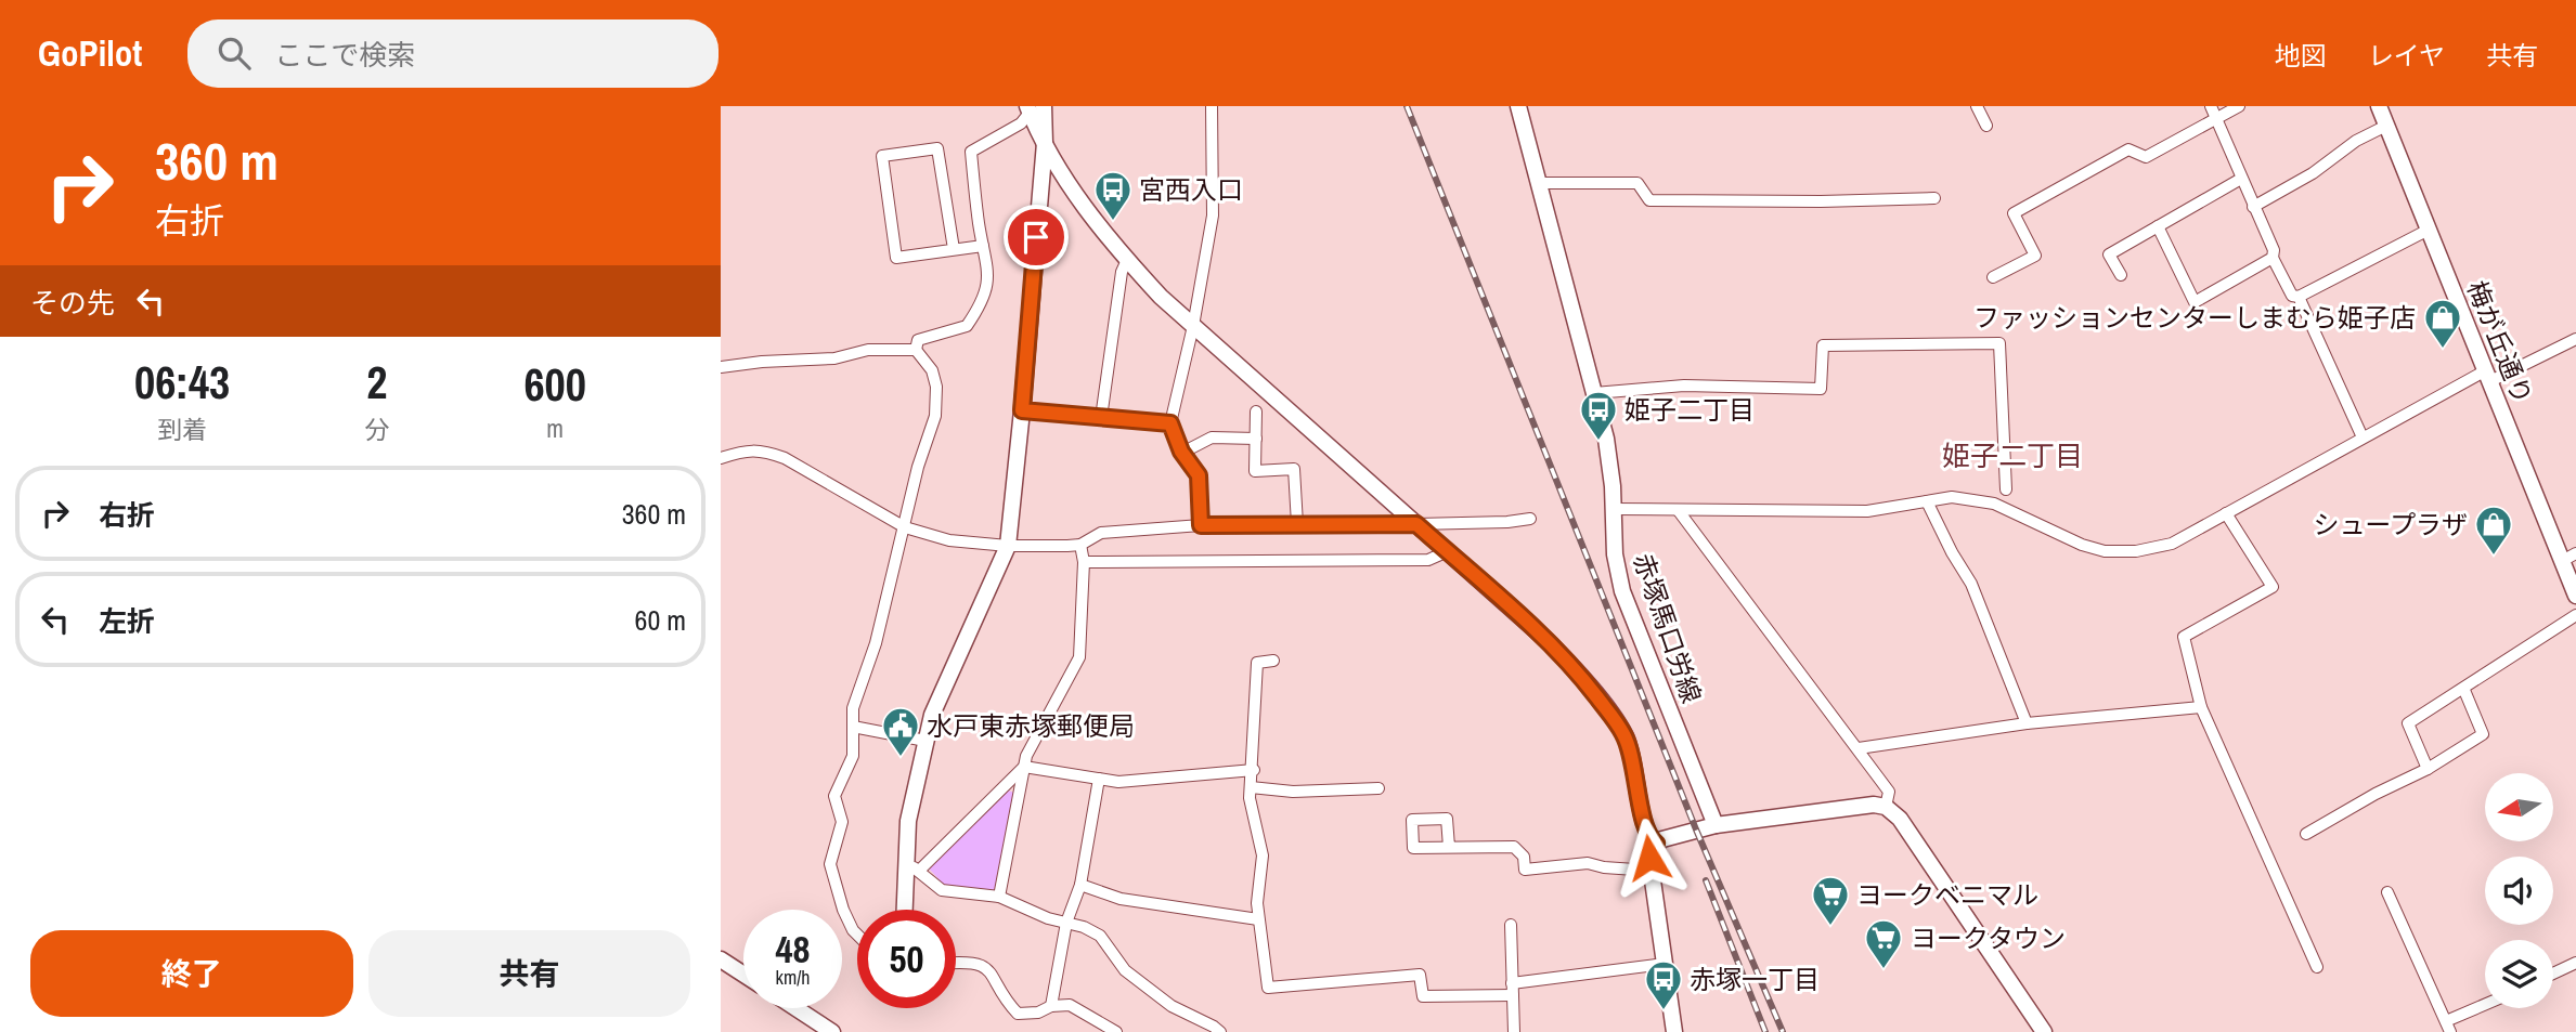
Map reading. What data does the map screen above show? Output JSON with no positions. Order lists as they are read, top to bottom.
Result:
{
  "streets": {
    "street": ["梅が丘通り", "赤塚馬口労線"]
  },
  "districts": ["姫子二丁目"],
  "places": {
    "bus stop": ["宮西入口", "姫子二丁目", "赤塚一丁目"],
    "shop": ["ファッションセンターしまむら姫子店", "シュープラザ"],
    "public building": ["水戸東赤塚郵便局"],
    "supermarket": ["ヨークベニマル", "ヨークタウン"]
  },
  "north": "left",
  "page": {
    "header": "GoPilot",
    "search": "ここで検索",
    "nav": ["地図", "レイヤ", "共有"],
    "turn": ["360 m", "右折"],
    "then": "その先",
    "eta": [
      "06:43",
      "到着",
      "2",
      "分",
      "600",
      "m"
    ],
    "list": [
      {
        "name": "右折",
        "value": "360 m"
      },
      {
        "name": "左折",
        "value": "60 m"
      }
    ],
    "speed": "48 km/h",
    "limit": "50",
    "buttons": ["終了", "共有"]
  }
}
